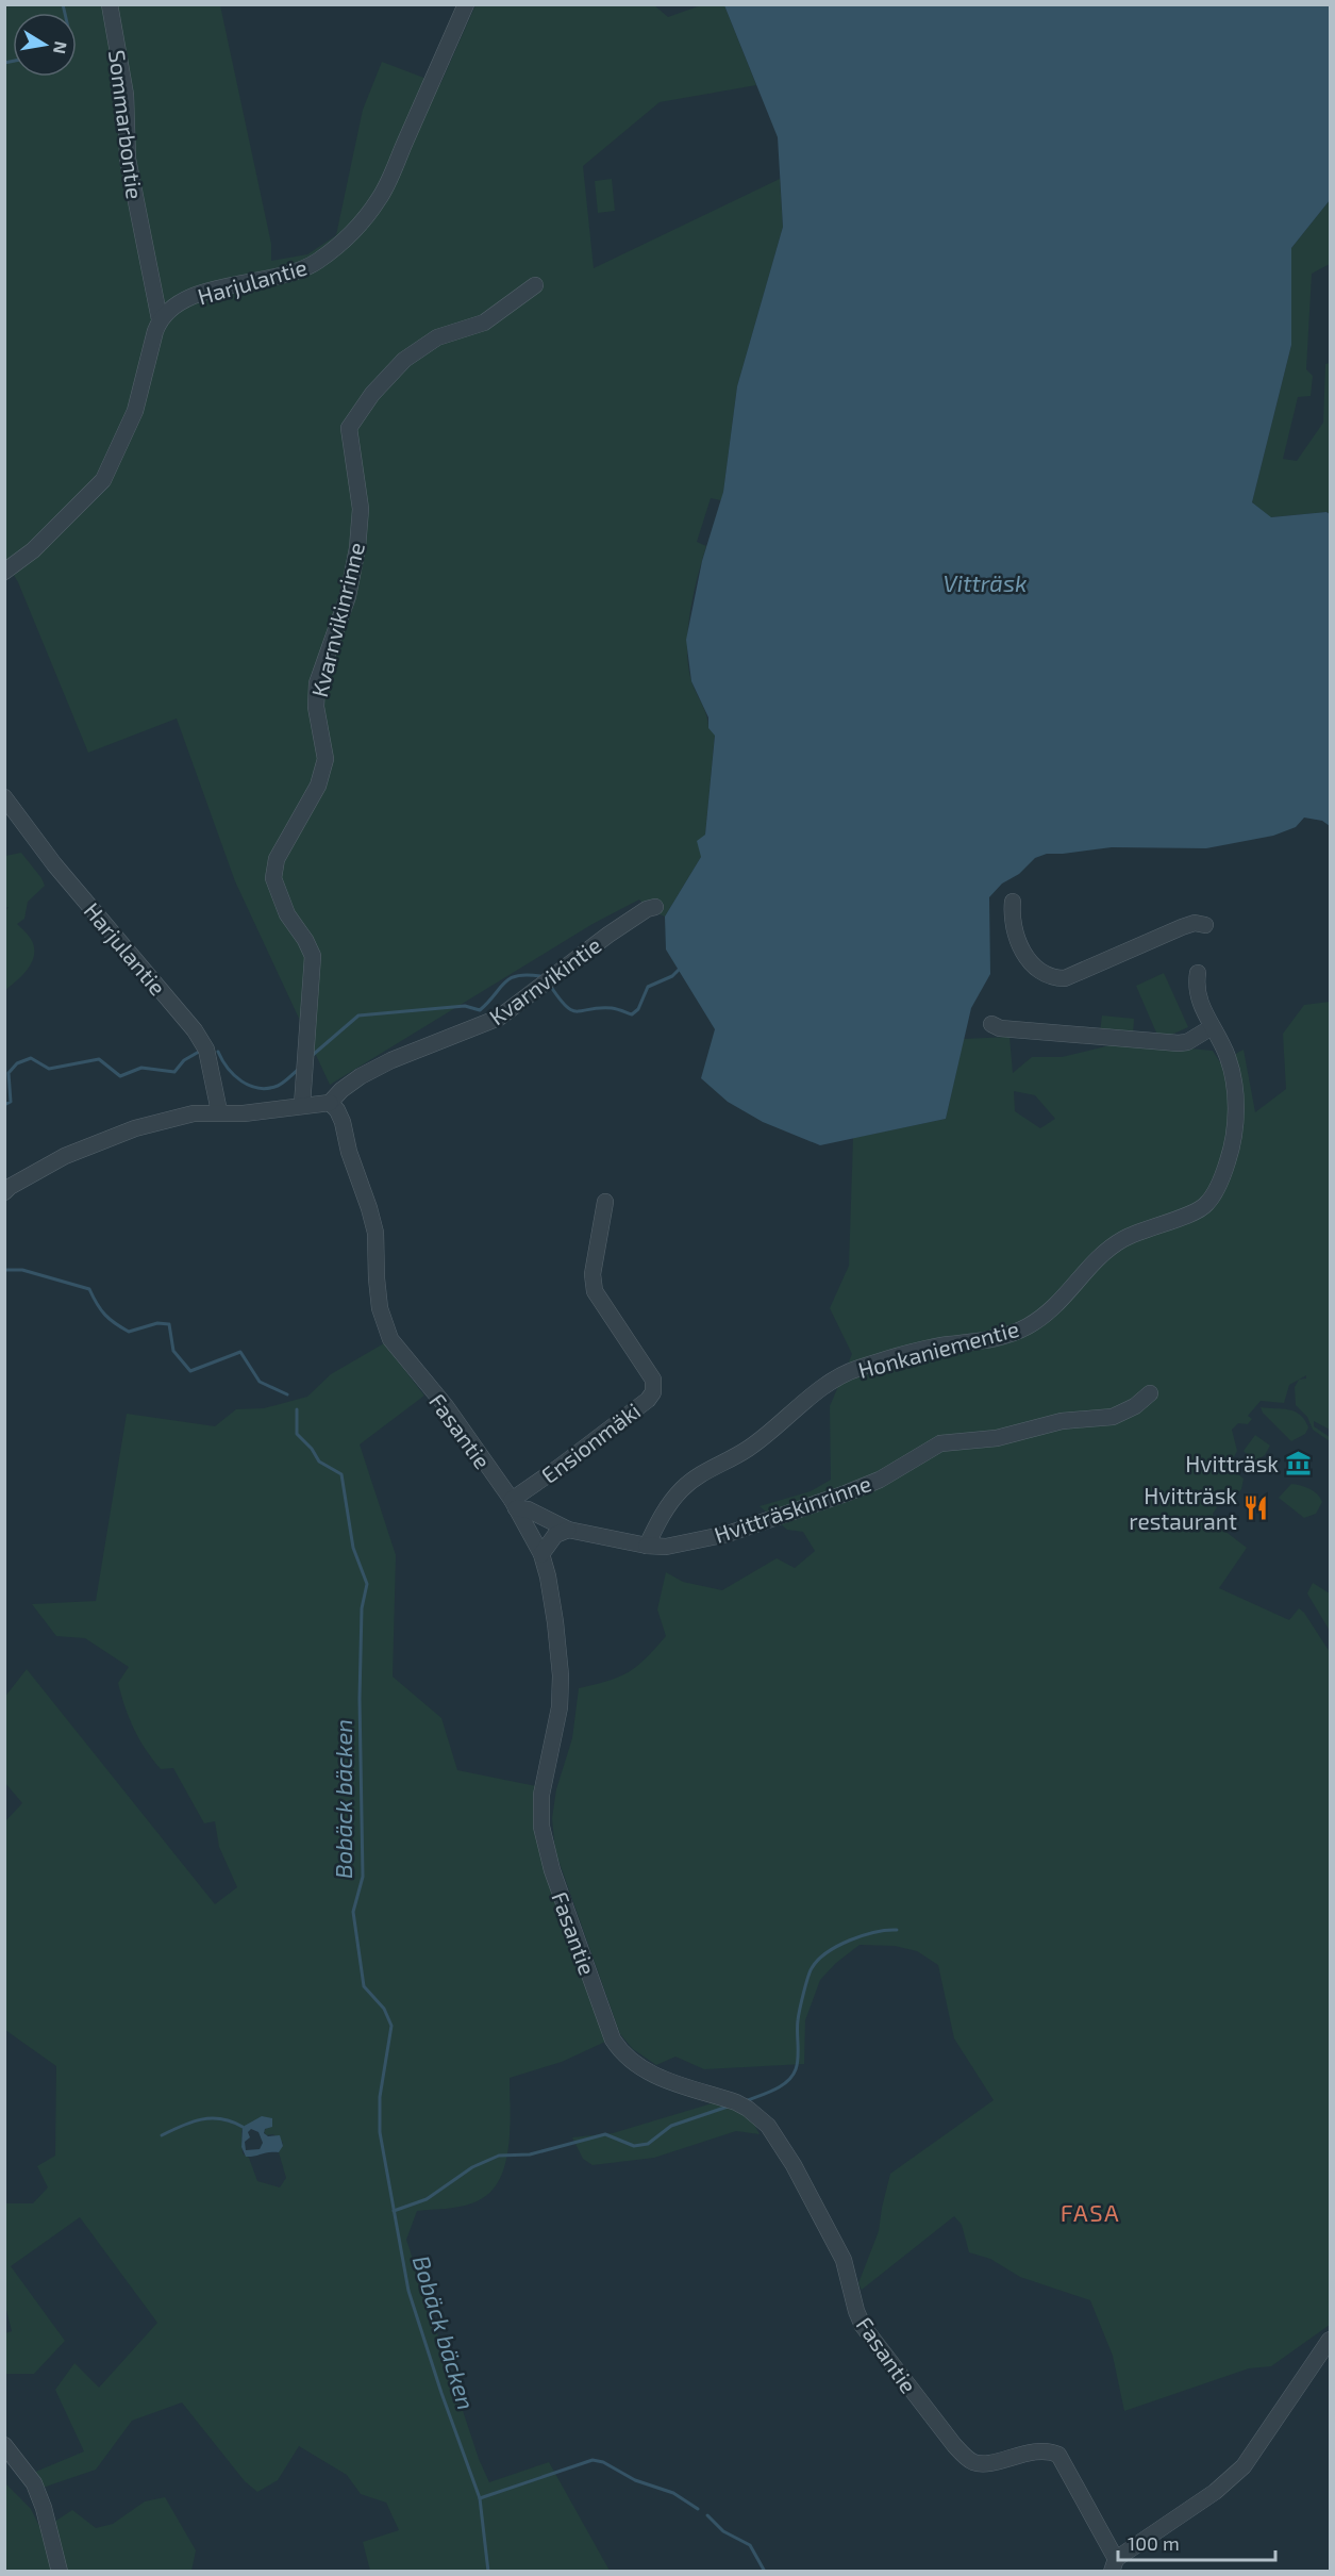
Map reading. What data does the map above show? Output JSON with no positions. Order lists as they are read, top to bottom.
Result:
{
  "streets": {
    "street": [
      "Sommarbontie",
      "Harjulantie",
      "Kvarnvikinrinne",
      "Kvarnvikintie",
      "Honkaniementie",
      "Fasantie",
      "Ensionmäki",
      "Hvitträskinrinne"
    ]
  },
  "crossings": [
    ["Sommarbontie", "Harjulantie"],
    ["Kvarnvikintie", "Fasantie"],
    ["Honkaniementie", "Hvitträskinrinne"],
    ["Fasantie", "Ensionmäki"]
  ],
  "districts": ["FASA"],
  "water": ["Vitträsk", "Bobäck bäcken"],
  "places": {
    "museum": ["Hvitträsk"],
    "restaurant": ["Hvitträsk restaurant"]
  },
  "scale_bar": "100 m",
  "north": "right"
}
